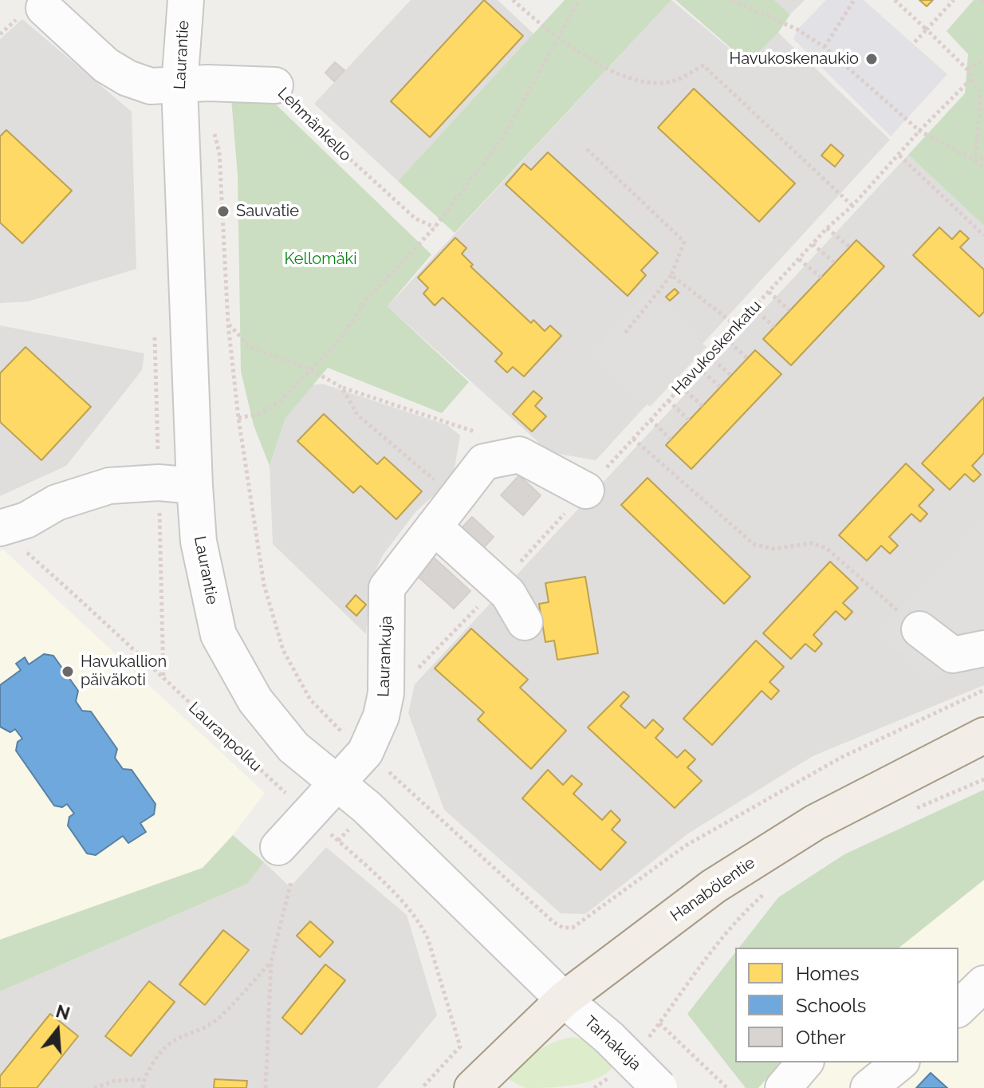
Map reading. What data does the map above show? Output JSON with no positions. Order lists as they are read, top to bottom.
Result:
{
  "streets": {
    "main road": ["Hanabölentie"],
    "street": [
      "Laurantie",
      "Lehmänkello",
      "Laurankuja",
      "Tarhakuja"
    ],
    "path": ["Havukoskenkatu", "Lauranpolku"]
  },
  "crossings": [
    ["Laurantie", "Lehmänkello"],
    ["Laurantie", "Laurankuja"],
    ["Laurantie", "Hanabölentie"],
    ["Laurantie", "Tarhakuja"],
    ["Havukoskenkatu", "Laurankuja"],
    ["Laurankuja", "Lauranpolku"],
    ["Hanabölentie", "Tarhakuja"]
  ],
  "parks": ["Kellomäki"],
  "places": ["Havukoskenaukio", "Sauvatie", "Havukallion päiväkoti"],
  "legend": ["Homes", "Schools", "Other"],
  "north": "top"
}
